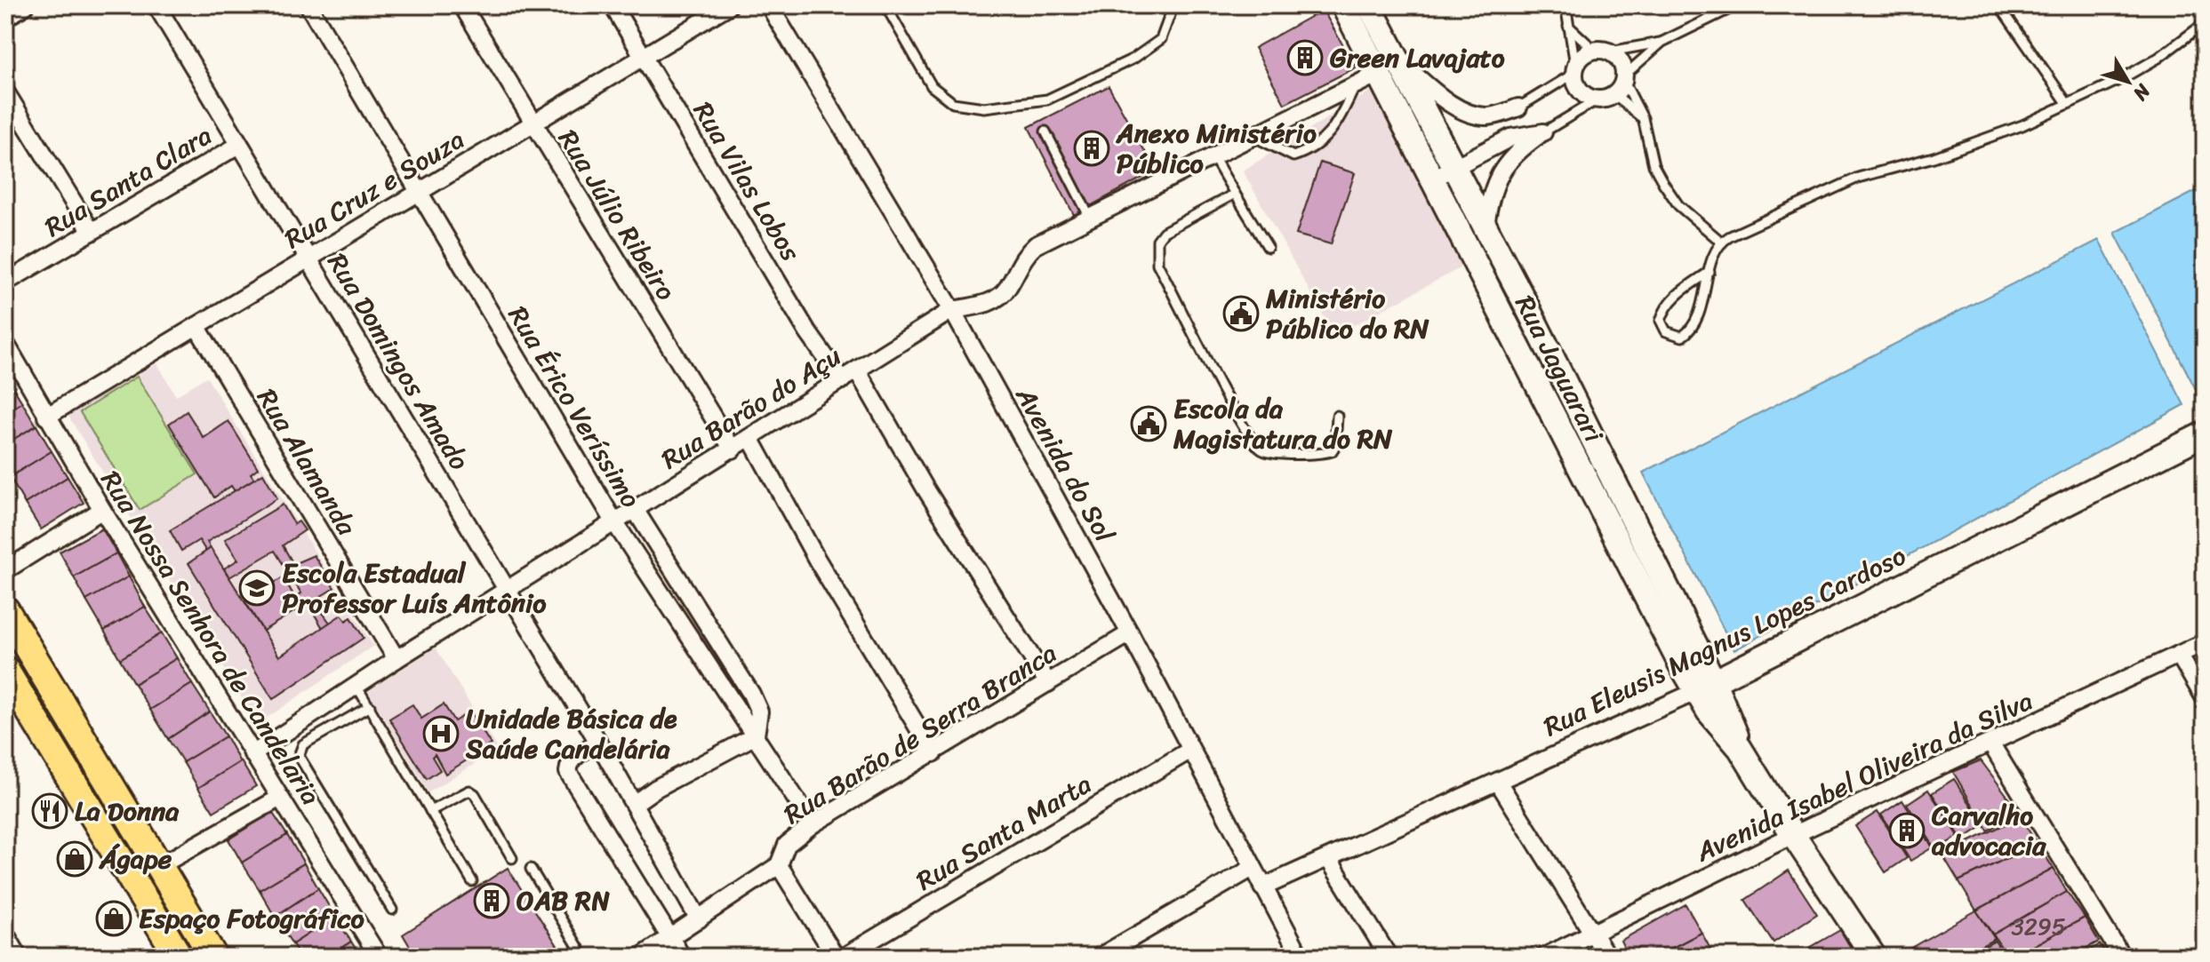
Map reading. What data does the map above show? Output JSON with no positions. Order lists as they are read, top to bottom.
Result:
{
  "streets": {
    "main road": ["Rua Jaguarari", "Rua Eleusis Magnus Lopes Cardoso"],
    "street": [
      "Rua Santa Clara",
      "Rua Vilas Lobos",
      "Rua Cruz e Souza",
      "Rua Júlio Ribeiro",
      "Rua Domingos Amado",
      "Rua Érico Veríssimo",
      "Rua Barão do Açu",
      "Rua Alamanda",
      "Avenida do Sol",
      "Rua Nossa Senhora de Candelaria",
      "Rua Barão de Serra Branca",
      "Avenida Isabel Oliveira da Silva",
      "Rua Santa Marta"
    ]
  },
  "crossings": [
    ["Rua Santa Clara", "Rua Domingos Amado"],
    ["Rua Vilas Lobos", "Rua Cruz e Souza"],
    ["Rua Vilas Lobos", "Rua Barão do Açu"],
    ["Rua Cruz e Souza", "Rua Júlio Ribeiro"],
    ["Rua Cruz e Souza", "Rua Domingos Amado"],
    ["Rua Cruz e Souza", "Rua Érico Veríssimo"],
    ["Rua Cruz e Souza", "Rua Alamanda"],
    ["Rua Cruz e Souza", "Rua Nossa Senhora de Candelaria"],
    ["Rua Júlio Ribeiro", "Rua Barão do Açu"],
    ["Rua Domingos Amado", "Rua Barão do Açu"],
    ["Rua Domingos Amado", "Rua Barão de Serra Branca"],
    ["Rua Jaguarari", "Rua Eleusis Magnus Lopes Cardoso"],
    ["Rua Jaguarari", "Avenida Isabel Oliveira da Silva"],
    ["Rua Érico Veríssimo", "Rua Barão do Açu"],
    ["Rua Érico Veríssimo", "Rua Barão de Serra Branca"],
    ["Rua Barão do Açu", "Rua Alamanda"],
    ["Rua Barão do Açu", "Avenida do Sol"],
    ["Rua Barão do Açu", "Rua Nossa Senhora de Candelaria"],
    ["Avenida do Sol", "Rua Eleusis Magnus Lopes Cardoso"],
    ["Avenida do Sol", "Rua Barão de Serra Branca"],
    ["Avenida do Sol", "Rua Santa Marta"]
  ],
  "places": {
    "building": [
      "Green Lavajato",
      "Anexo Ministério Público",
      "Carvalho advocacia",
      "OAB RN"
    ],
    "public building": ["Ministério Público do RN", "Escola da Magistatura do RN"],
    "school or university": ["Escola Estadual Professor Luís Antônio"],
    "hospital": ["Unidade Básica de Saúde Candelária"],
    "restaurant": ["La Donna"],
    "shop": ["Ágape", "Espaço Fotográfico"]
  },
  "house_numbers": ["3295"],
  "north": "bottom right"
}
